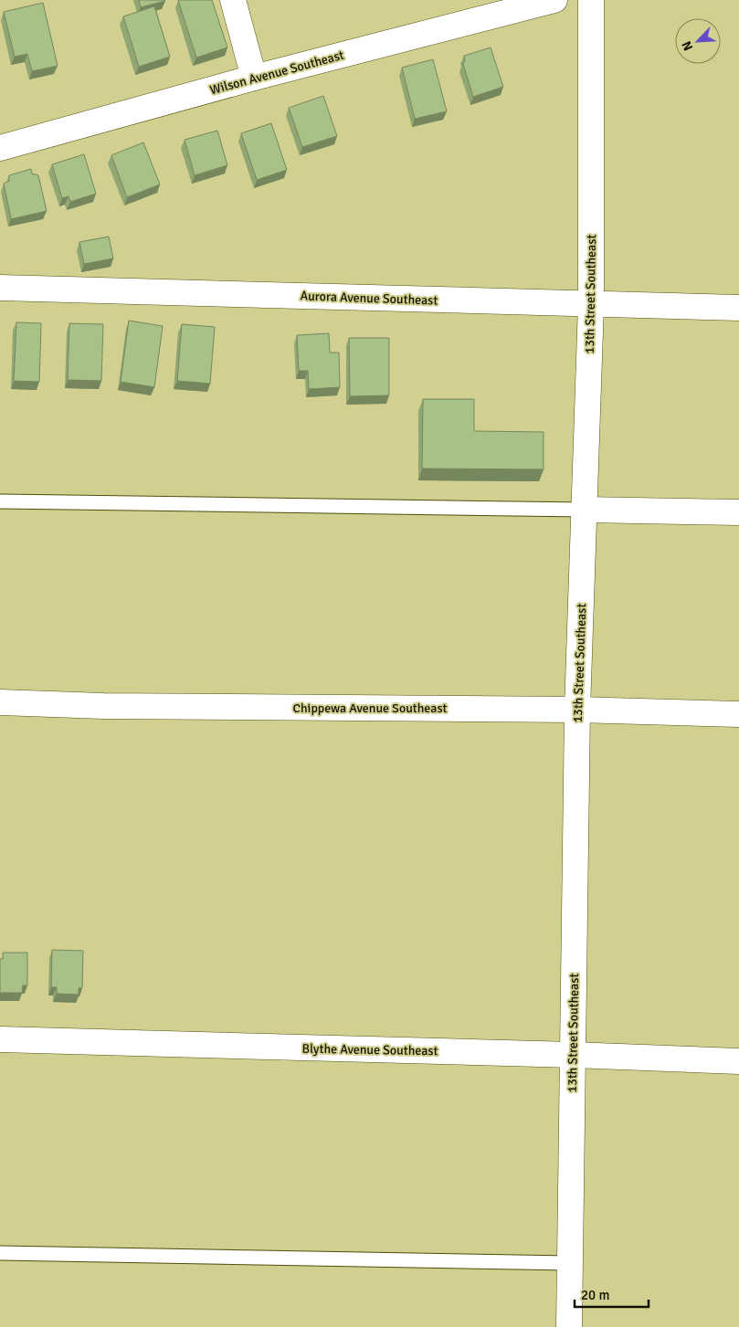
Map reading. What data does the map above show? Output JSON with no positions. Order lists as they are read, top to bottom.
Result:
{
  "streets": {
    "street": [
      "Wilson Avenue Southeast",
      "13th Street Southeast",
      "Aurora Avenue Southeast",
      "Chippewa Avenue Southeast",
      "Blythe Avenue Southeast"
    ]
  },
  "crossings": [
    ["13th Street Southeast", "Aurora Avenue Southeast"],
    ["13th Street Southeast", "Chippewa Avenue Southeast"],
    ["13th Street Southeast", "Blythe Avenue Southeast"]
  ],
  "scale_bar": "20 m",
  "north": "bottom left"
}
